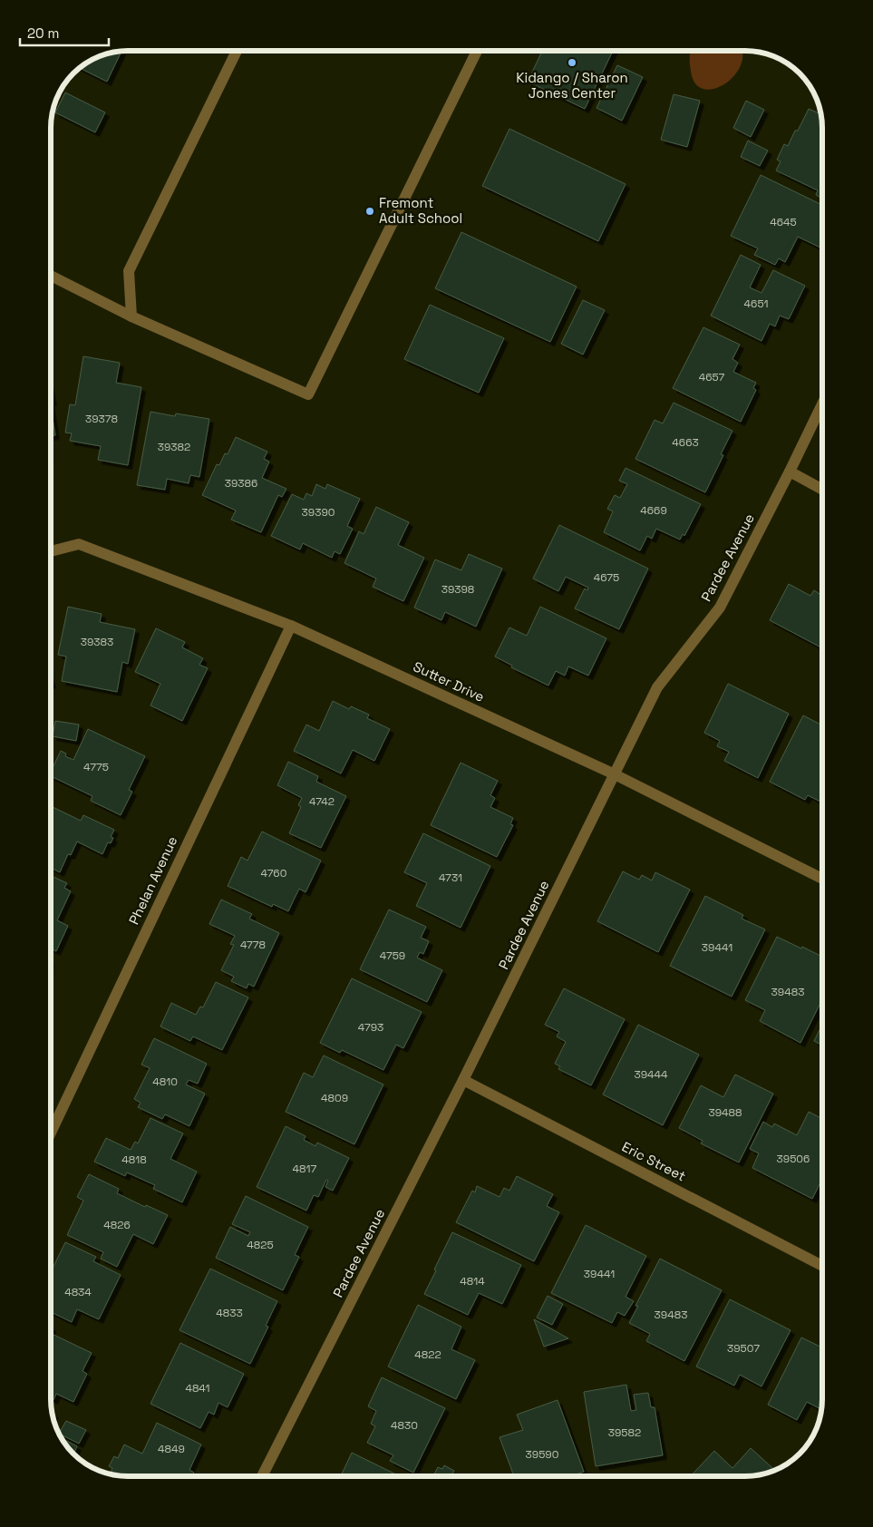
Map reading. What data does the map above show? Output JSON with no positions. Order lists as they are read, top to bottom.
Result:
{
  "streets": {
    "street": [
      "Pardee Avenue",
      "Sutter Drive",
      "Phelan Avenue",
      "Eric Street"
    ]
  },
  "crossings": [
    ["Pardee Avenue", "Sutter Drive"],
    ["Pardee Avenue", "Eric Street"],
    ["Sutter Drive", "Phelan Avenue"]
  ],
  "places": ["Kidango / Sharon Jones Center", "Fremont Adult School"],
  "house_numbers": [
    "4645",
    "4651",
    "4657",
    "39378",
    "4663",
    "39382",
    "39386",
    "4669",
    "39390",
    "4675",
    "39398",
    "39383",
    "4775",
    "4742",
    "4760",
    "4731",
    "4778",
    "39441",
    "4759",
    "39483",
    "4793",
    "39444",
    "4810",
    "4809",
    "39488",
    "39506",
    "4818",
    "4817",
    "4826",
    "4825",
    "39441",
    "4814",
    "4834",
    "4833",
    "39483",
    "39507",
    "4822",
    "4841",
    "4830",
    "39582",
    "4849",
    "39590"
  ],
  "scale_bar": "20 m"
}
